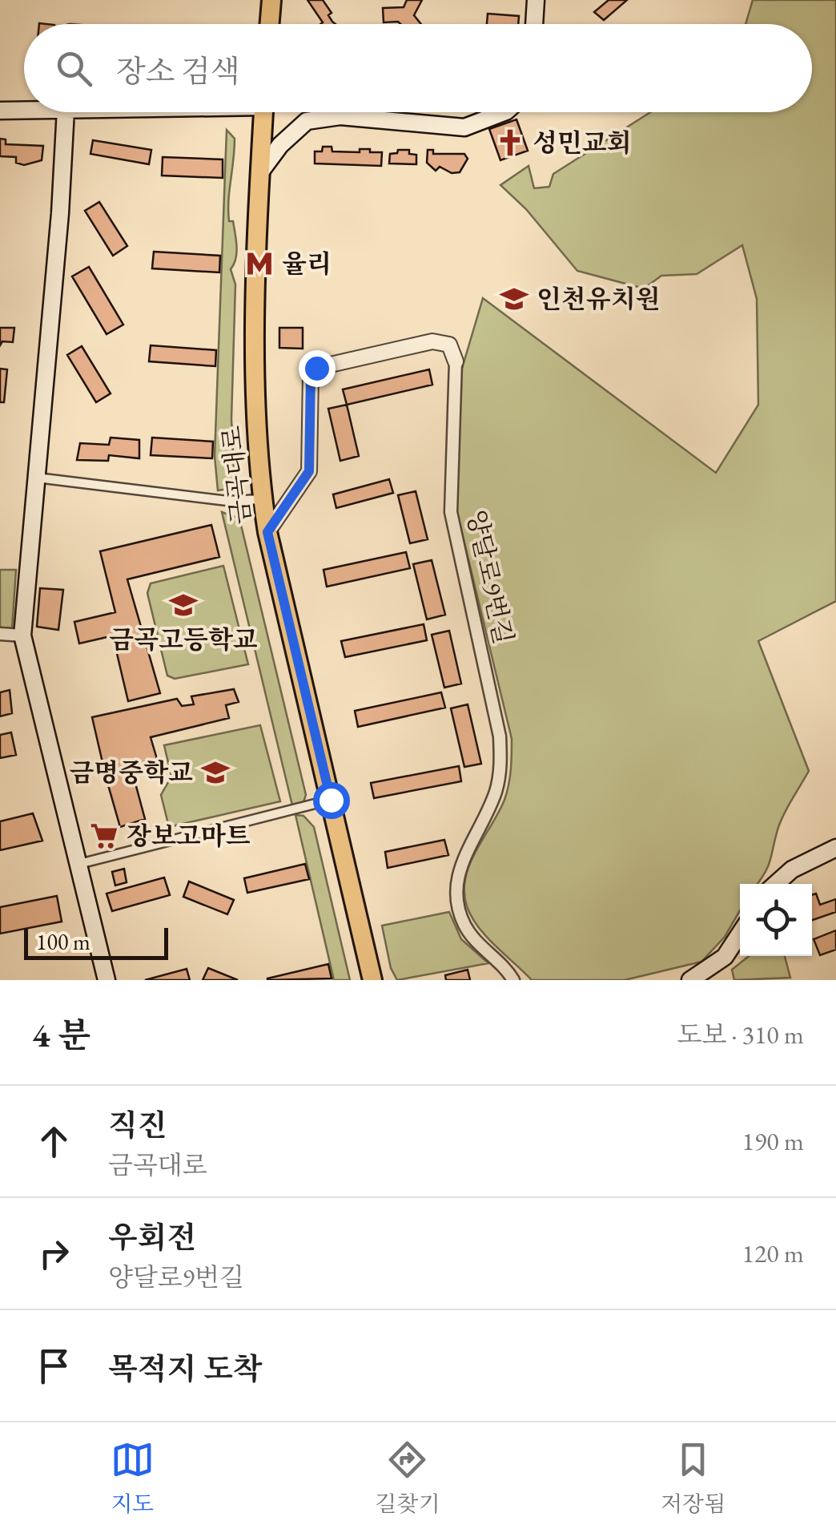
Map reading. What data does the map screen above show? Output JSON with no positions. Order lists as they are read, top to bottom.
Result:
{
  "streets": {
    "main road": ["금곡대로"],
    "street": ["양달로9번길"]
  },
  "crossings": [
    ["금곡대로", "양달로9번길"]
  ],
  "places": {
    "church": ["성민교회"],
    "metro station": ["율리"],
    "school or university": ["인천유치원", "금곡고등학교", "금명중학교"],
    "supermarket": ["장보고마트"]
  },
  "scale_bar": "100 m",
  "page": {
    "search": "장소 검색",
    "scale": "100 m",
    "heading": ["4 분", "도보 · 310 m"],
    "list": [
      ["직진", "금곡대로", "190 m"],
      ["우회전", "양달로9번길", "120 m"],
      "목적지 도착"
    ],
    "nav": ["지도", "길찾기", "저장됨"]
  }
}
